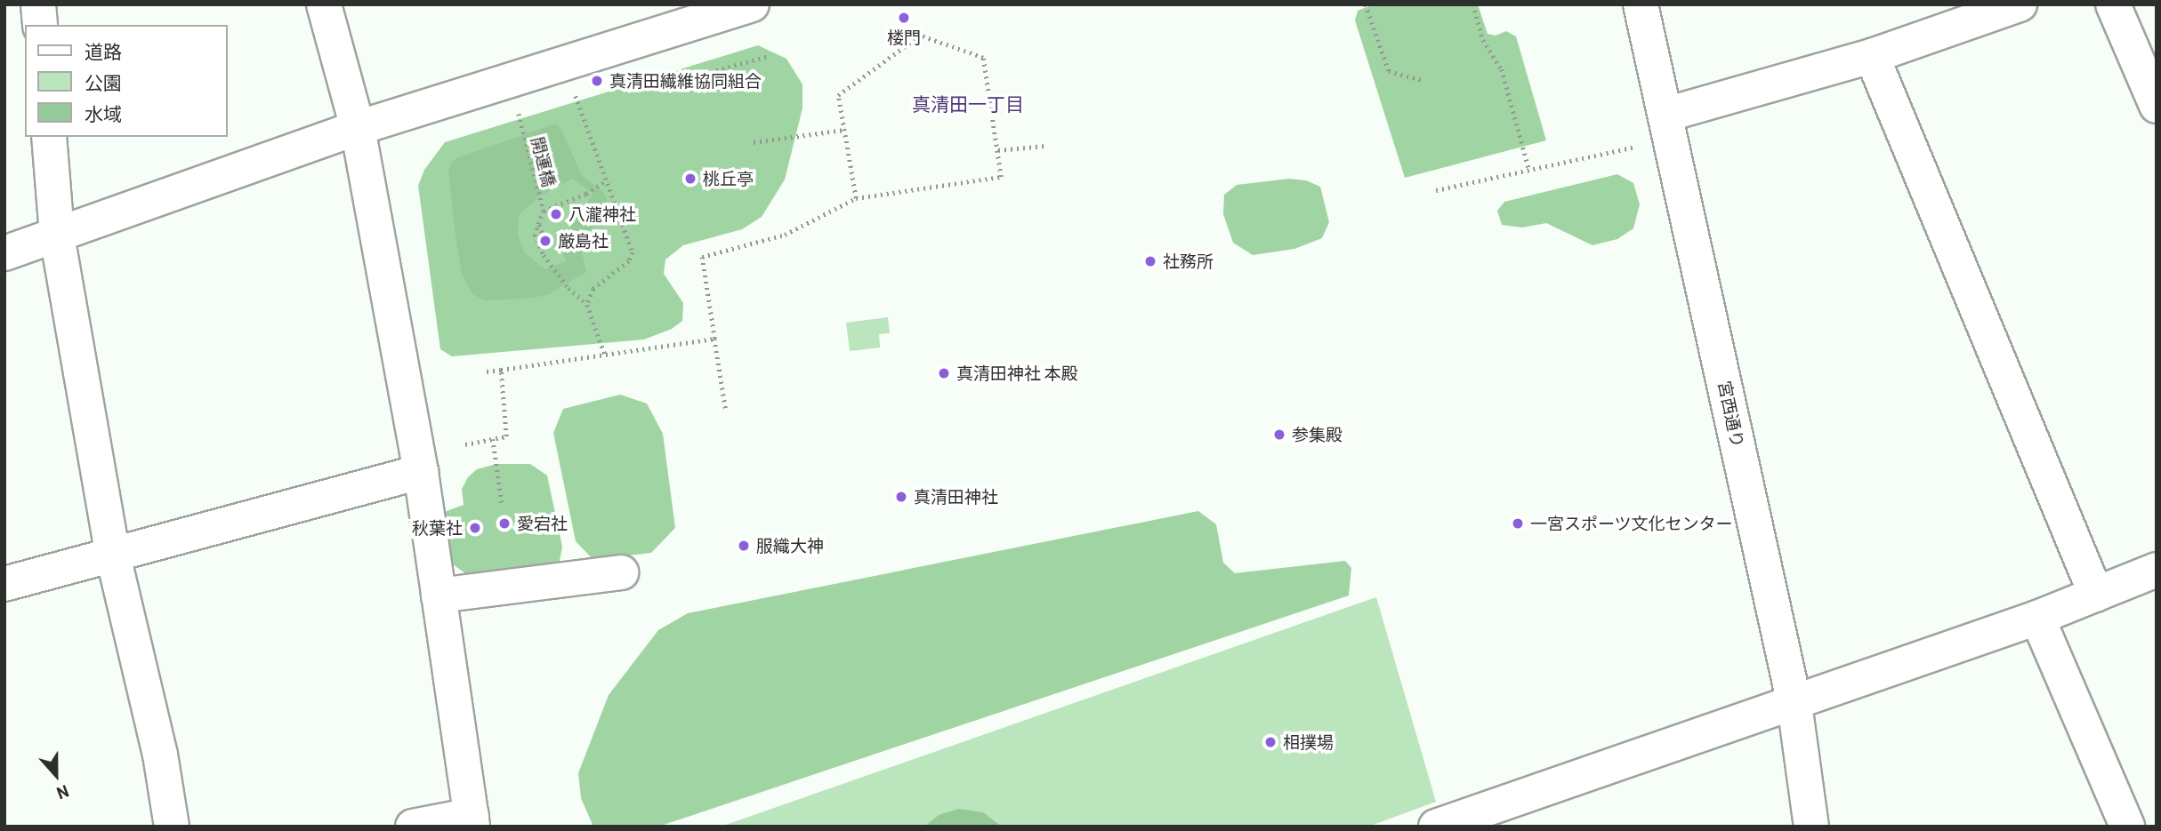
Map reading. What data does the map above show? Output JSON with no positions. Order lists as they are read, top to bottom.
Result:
{
  "streets": {
    "street": ["宮西通り"],
    "path": ["開運橋"]
  },
  "districts": ["真清田一丁目"],
  "places": [
    "楼門",
    "真清田繊維協同組合",
    "桃丘亭",
    "八瀧神社",
    "厳島社",
    "社務所",
    "真清田神社 本殿",
    "参集殿",
    "真清田神社",
    "愛宕社",
    "一宮スポーツ文化センター",
    "秋葉社",
    "服織大神",
    "相撲場"
  ],
  "legend": ["道路", "公園", "水域"],
  "north": "bottom"
}
